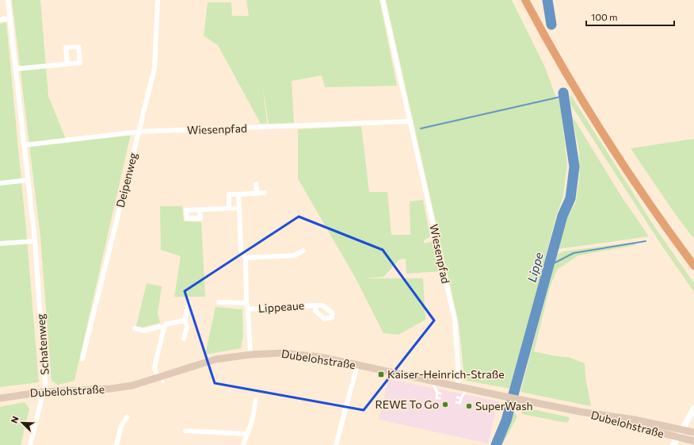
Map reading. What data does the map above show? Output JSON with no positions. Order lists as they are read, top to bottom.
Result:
{
  "streets": {
    "main road": ["Dubelohstraße"],
    "street": [
      "Wiesenpfad",
      "Deipenweg",
      "Lippeaue",
      "Schatenweg"
    ]
  },
  "crossings": [
    ["Wiesenpfad", "Deipenweg"],
    ["Wiesenpfad", "Schatenweg"],
    ["Wiesenpfad", "Dubelohstraße"],
    ["Lippeaue", "Dubelohstraße"],
    ["Schatenweg", "Dubelohstraße"]
  ],
  "water": ["Lippe"],
  "places": {
    "transit": ["Kaiser-Heinrich-Straße"],
    "other": ["REWE To Go", "SuperWash"]
  },
  "scale_bar": "100 m",
  "north": "top left"
}
